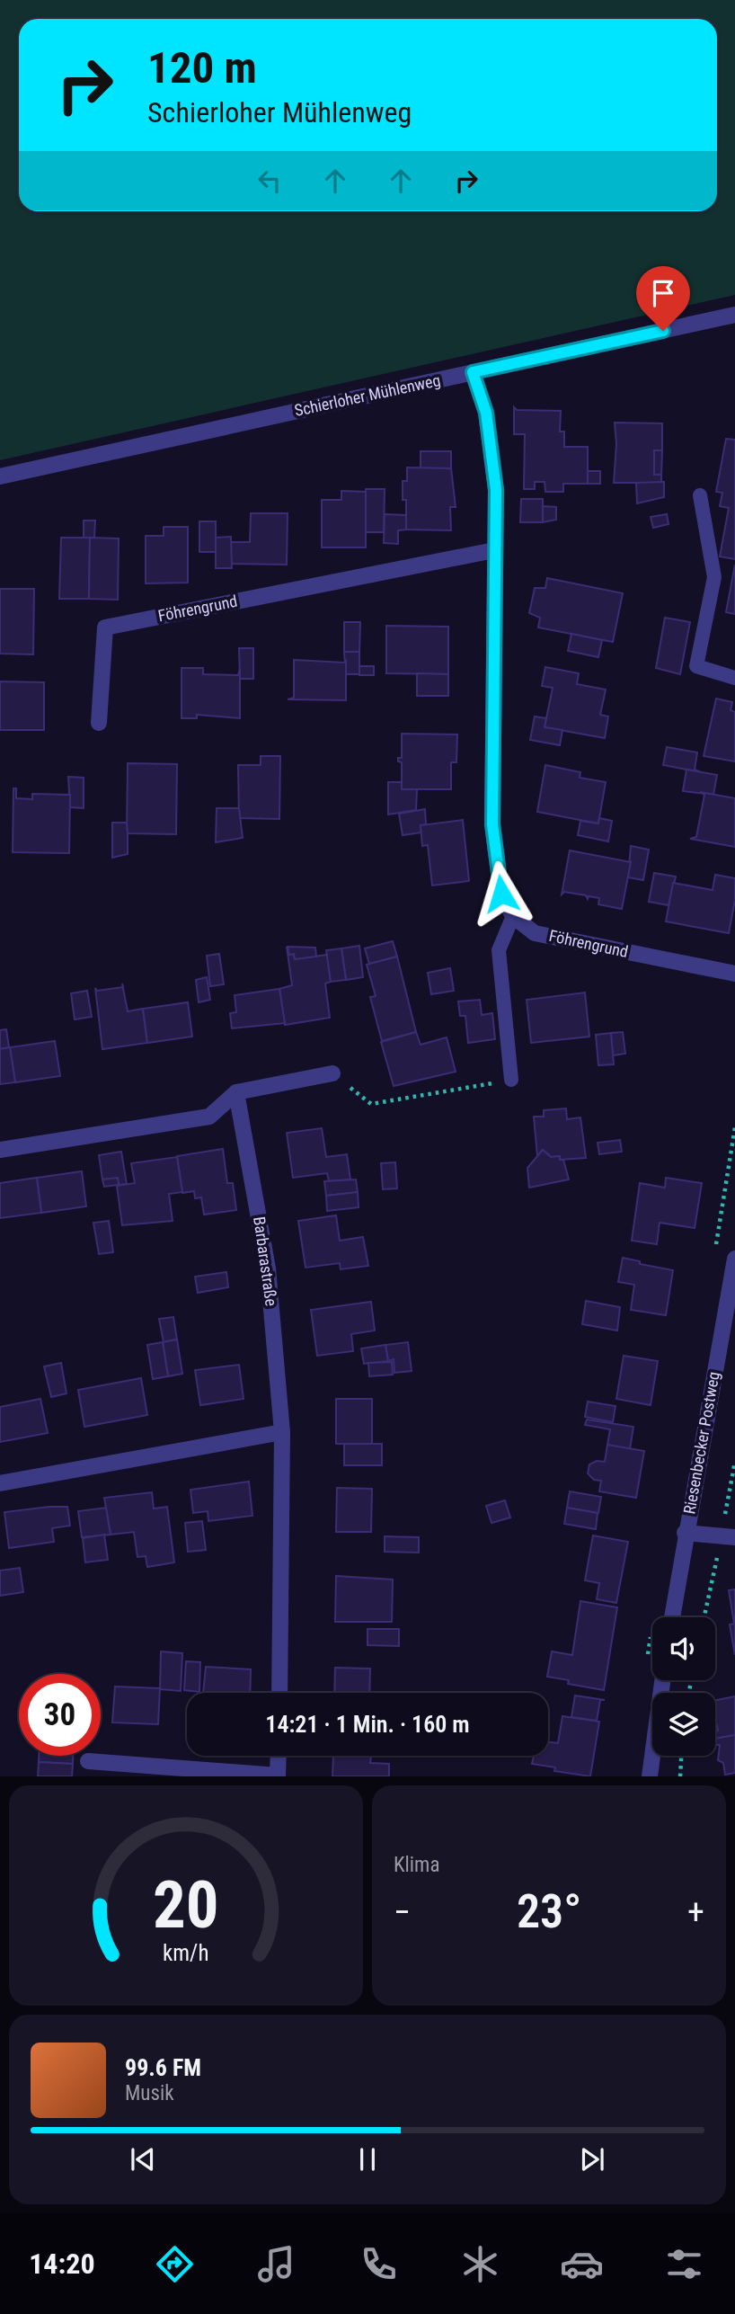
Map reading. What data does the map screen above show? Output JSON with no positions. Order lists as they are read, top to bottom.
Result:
{
  "streets": {
    "street": [
      "Schierloher Mühlenweg",
      "Föhrengrund",
      "Barbarastraße",
      "Riesenbecker Postweg"
    ]
  },
  "page": {
    "turn": ["120 m", "Schierloher Mühlenweg"],
    "limit": "30",
    "trip": "14:21 · 1 Min. · 160 m",
    "tile": "Klima",
    "heat": ["−", "23°", "+"],
    "song": ["99.6 FM", "Musik"],
    "tabs": "14:20",
    "gauge": ["20", "km/h"]
  }
}
